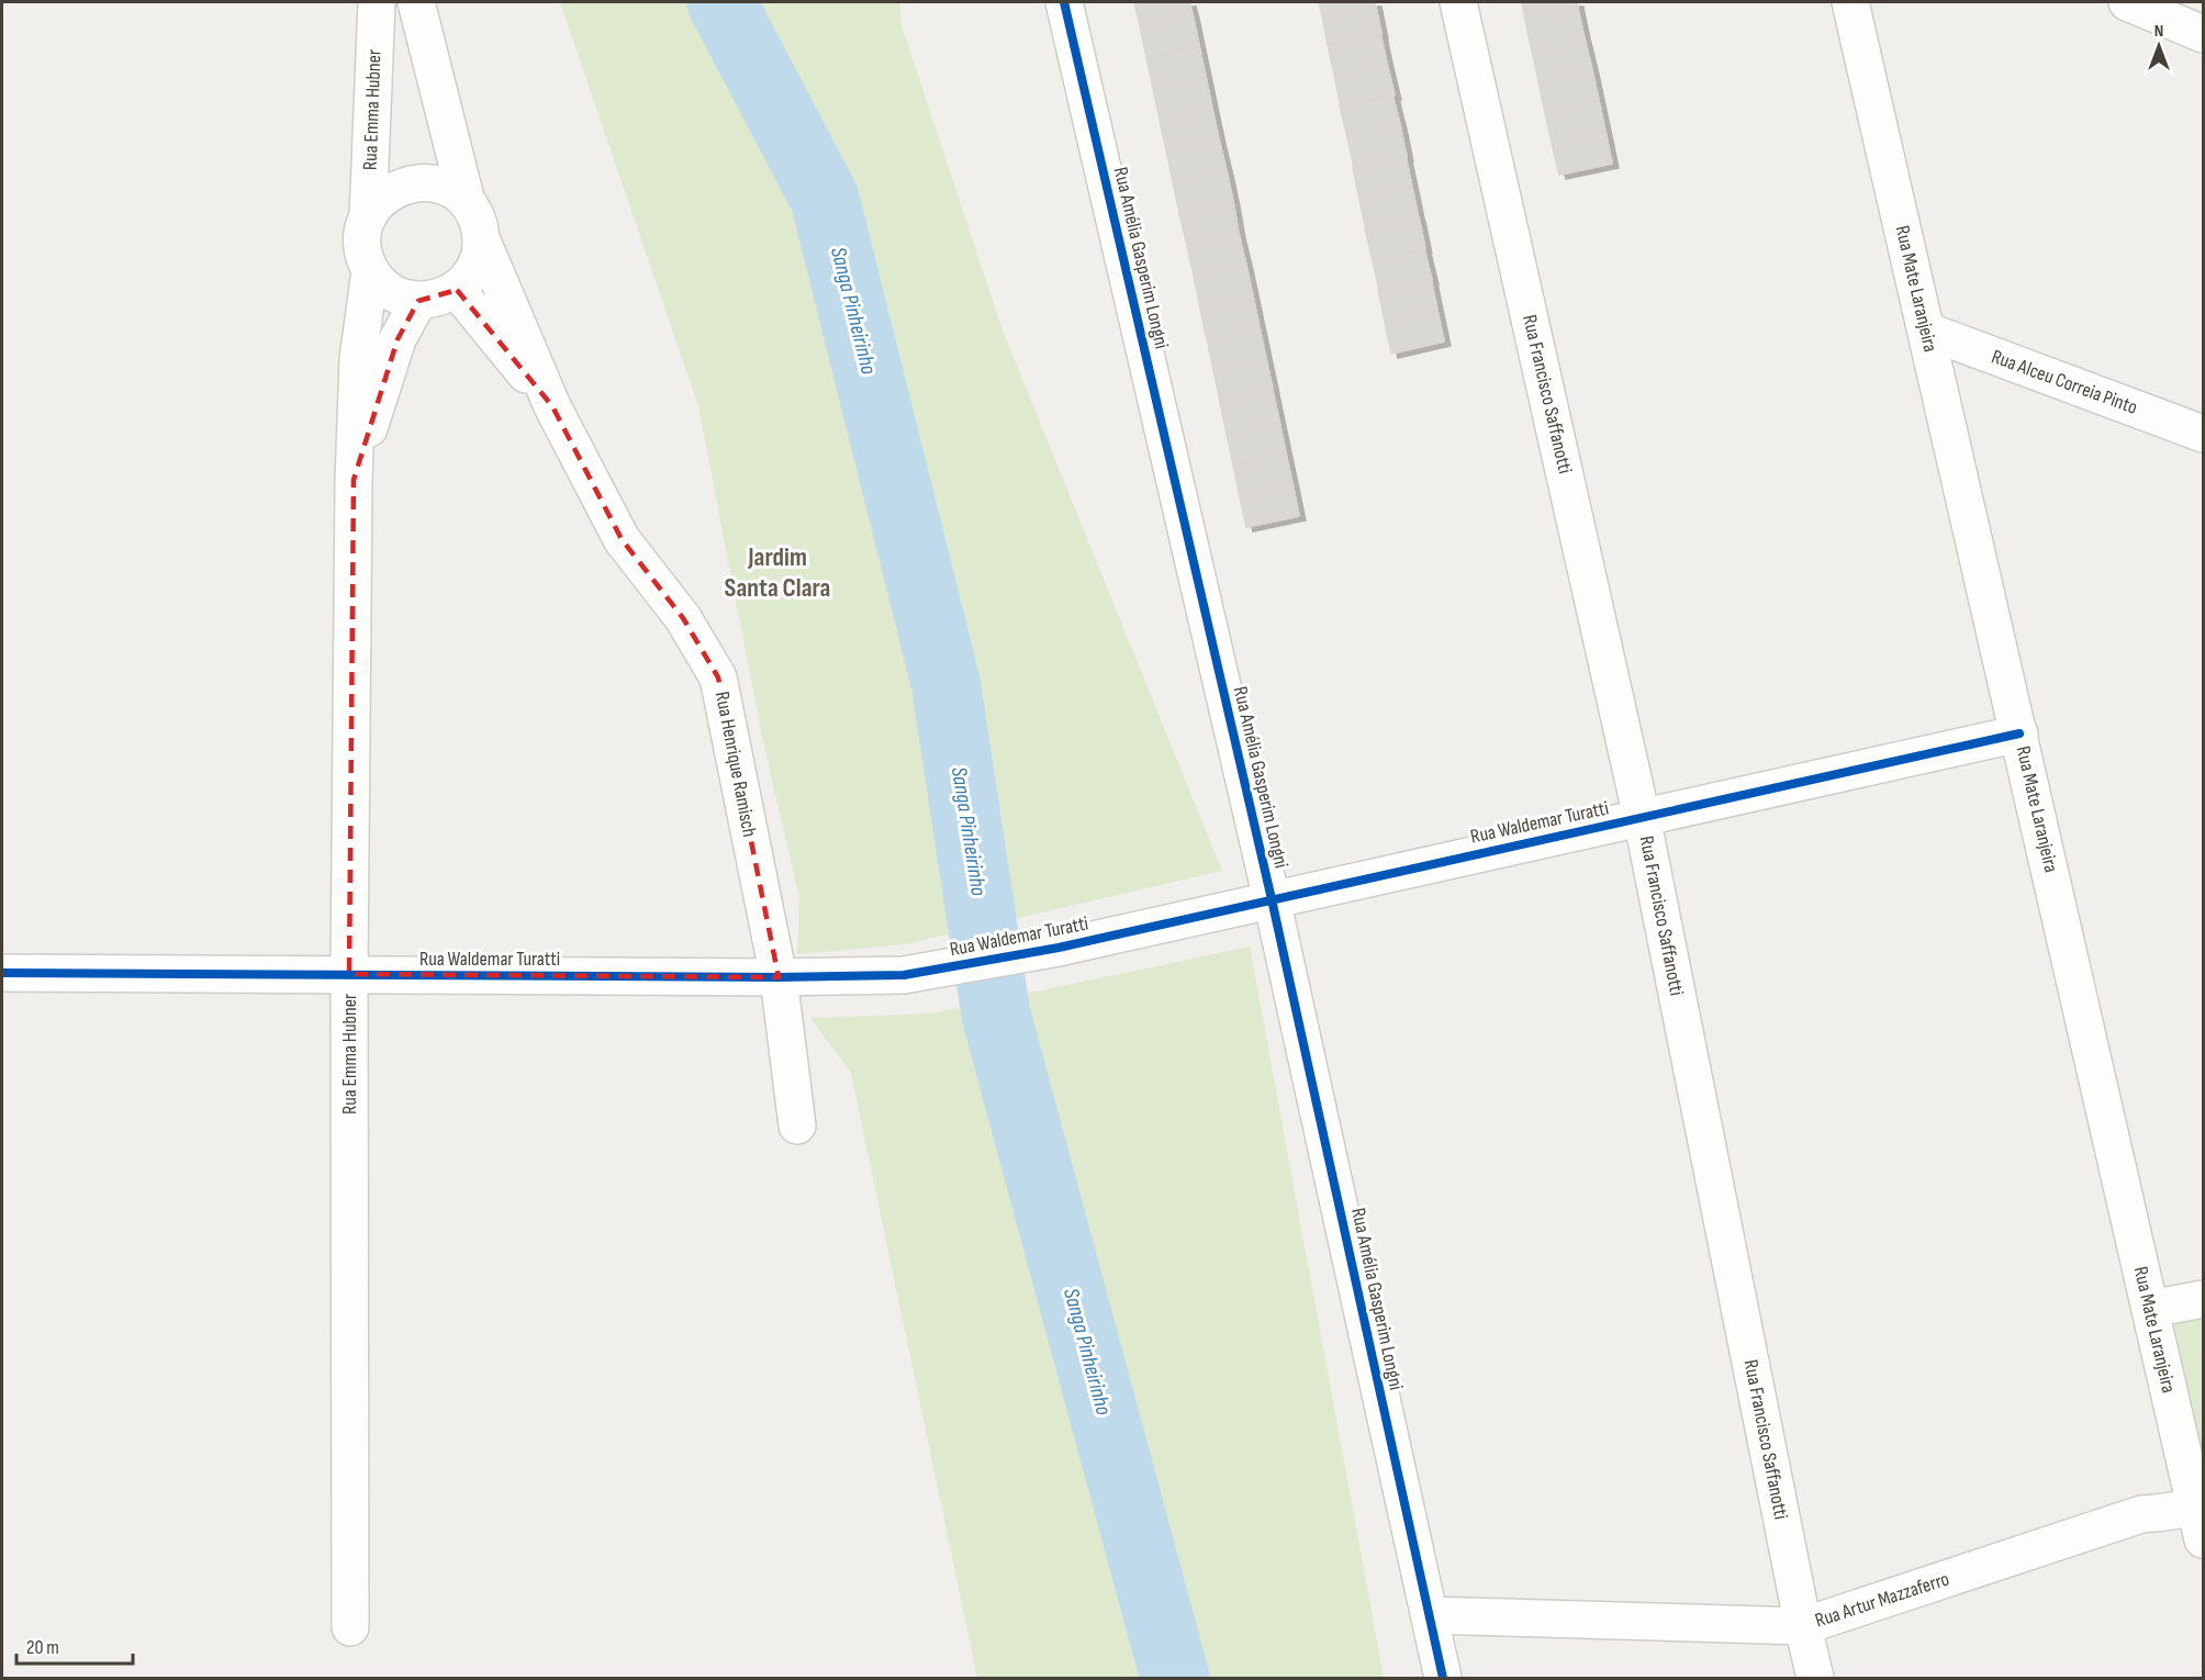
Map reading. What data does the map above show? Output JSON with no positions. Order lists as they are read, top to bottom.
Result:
{
  "streets": {
    "street": [
      "Rua Emma Hubner",
      "Rua Amélia Gasperim Longni",
      "Rua Mate Laranjeira",
      "Rua Alceu Correia Pinto",
      "Rua Francisco Saffanotti",
      "Rua Henrique Ramisch",
      "Rua Waldemar Turatti",
      "Rua Artur Mazzaferro"
    ]
  },
  "crossings": [
    ["Rua Emma Hubner", "Rua Henrique Ramisch"],
    ["Rua Emma Hubner", "Rua Waldemar Turatti"],
    ["Rua Amélia Gasperim Longni", "Rua Waldemar Turatti"],
    ["Rua Amélia Gasperim Longni", "Rua Artur Mazzaferro"],
    ["Rua Mate Laranjeira", "Rua Alceu Correia Pinto"],
    ["Rua Mate Laranjeira", "Rua Waldemar Turatti"],
    ["Rua Mate Laranjeira", "Rua Artur Mazzaferro"],
    ["Rua Francisco Saffanotti", "Rua Waldemar Turatti"],
    ["Rua Francisco Saffanotti", "Rua Artur Mazzaferro"],
    ["Rua Henrique Ramisch", "Rua Waldemar Turatti"]
  ],
  "districts": ["Jardim Santa Clara"],
  "water": ["Sanga Pinheirinho"],
  "scale_bar": "20 m",
  "north": "top"
}
